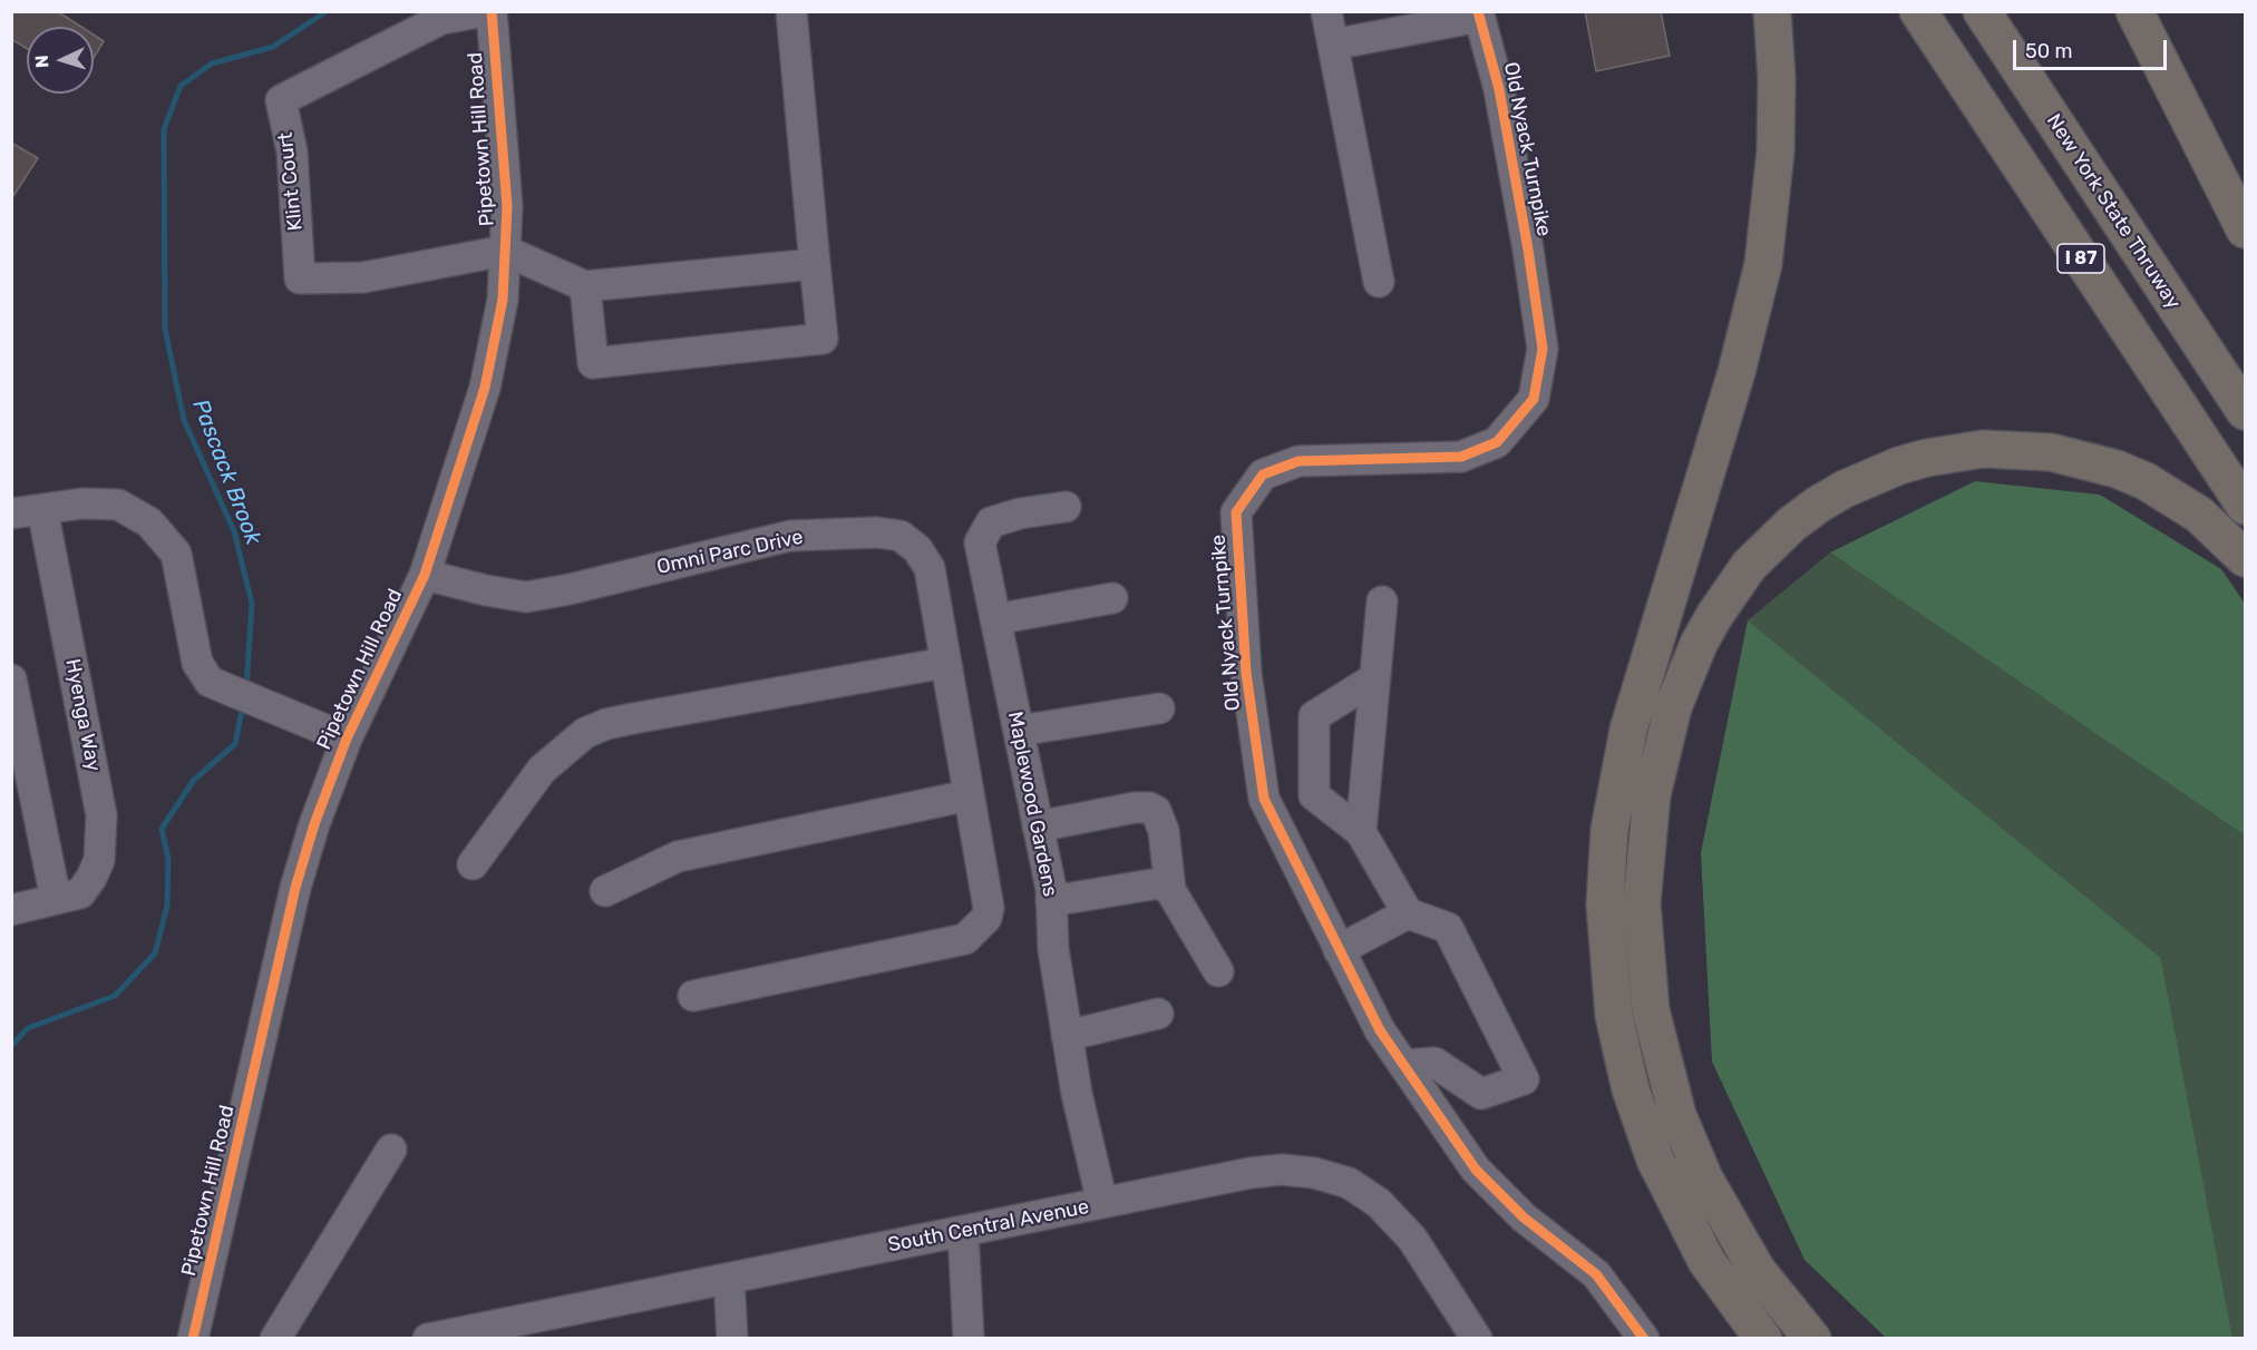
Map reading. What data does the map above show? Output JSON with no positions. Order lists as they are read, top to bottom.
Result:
{
  "streets": {
    "highway": ["New York State Thruway", "I 87"],
    "street": [
      "Pipetown Hill Road",
      "Old Nyack Turnpike",
      "Klint Court",
      "Omni Parc Drive",
      "Hyenga Way",
      "Maplewood Gardens",
      "South Central Avenue"
    ]
  },
  "crossings": [
    ["Pipetown Hill Road", "Klint Court"],
    ["Pipetown Hill Road", "Omni Parc Drive"],
    ["Maplewood Gardens", "South Central Avenue"]
  ],
  "water": ["Pascack Brook"],
  "scale_bar": "50 m",
  "north": "left"
}
